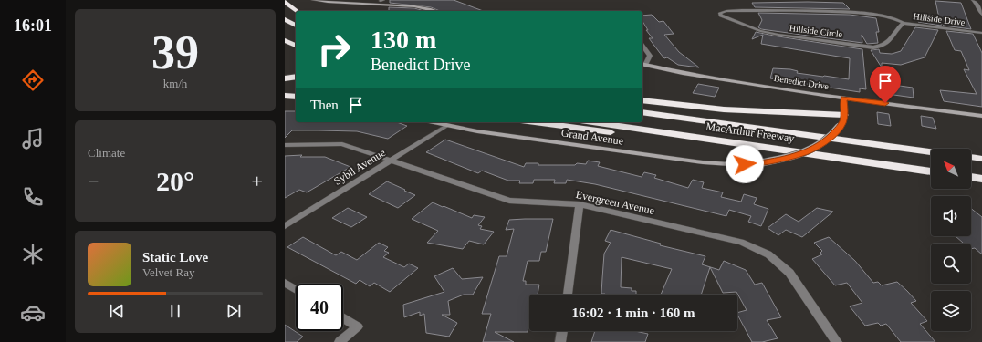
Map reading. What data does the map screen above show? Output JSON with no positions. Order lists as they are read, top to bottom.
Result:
{
  "streets": {
    "highway": ["MacArthur Freeway"],
    "street": [
      "Hillside Drive",
      "Hillside Circle",
      "Benedict Drive",
      "Grand Avenue",
      "Sybil Avenue",
      "Evergreen Avenue"
    ]
  },
  "crossings": [
    ["Hillside Drive", "Hillside Circle"],
    ["Grand Avenue", "Sybil Avenue"],
    ["Sybil Avenue", "Evergreen Avenue"]
  ],
  "north": "top left",
  "page": {
    "tabs": "16:01",
    "tile": [
      ["39", "km/h"],
      "Climate"
    ],
    "turn": ["130 m", "Benedict Drive"],
    "then": "Then",
    "heat": ["−", "20°", "+"],
    "song": ["Static Love", "Velvet Ray"],
    "limit": "40",
    "trip": "16:02 · 1 min · 160 m"
  }
}
